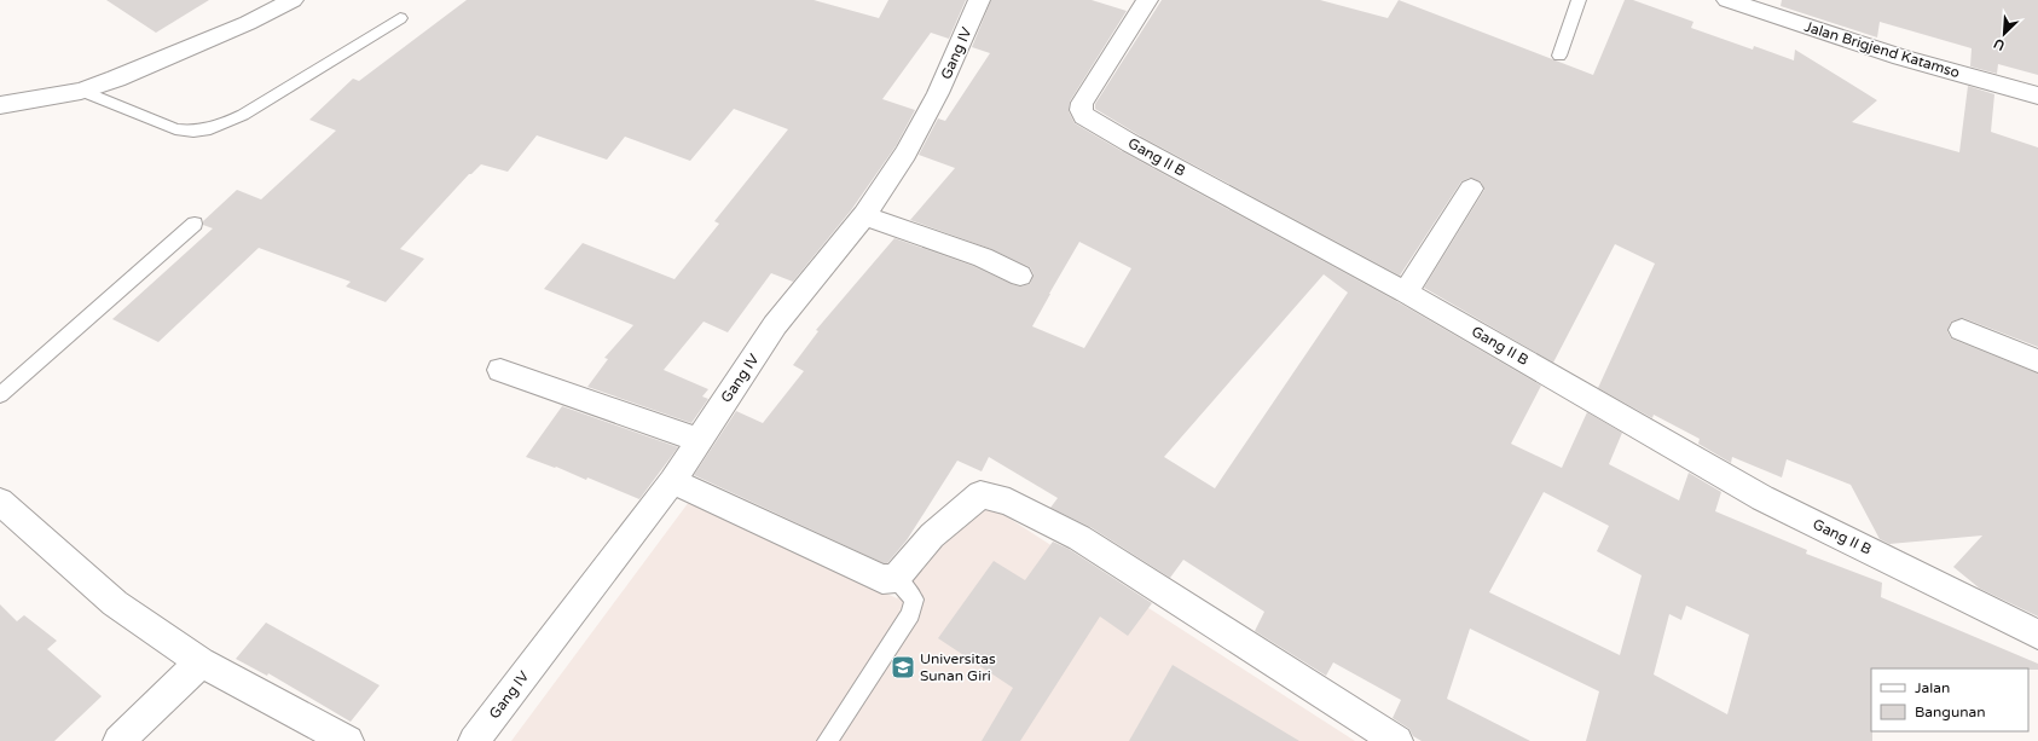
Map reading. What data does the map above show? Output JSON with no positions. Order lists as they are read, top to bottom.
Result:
{
  "streets": {
    "street": ["Jalan Brigjend Katamso", "Gang IV", "Gang II B"]
  },
  "places": {
    "school or university": ["Universitas Sunan Giri"]
  },
  "legend": ["Jalan", "Bangunan"],
  "north": "bottom left"
}
